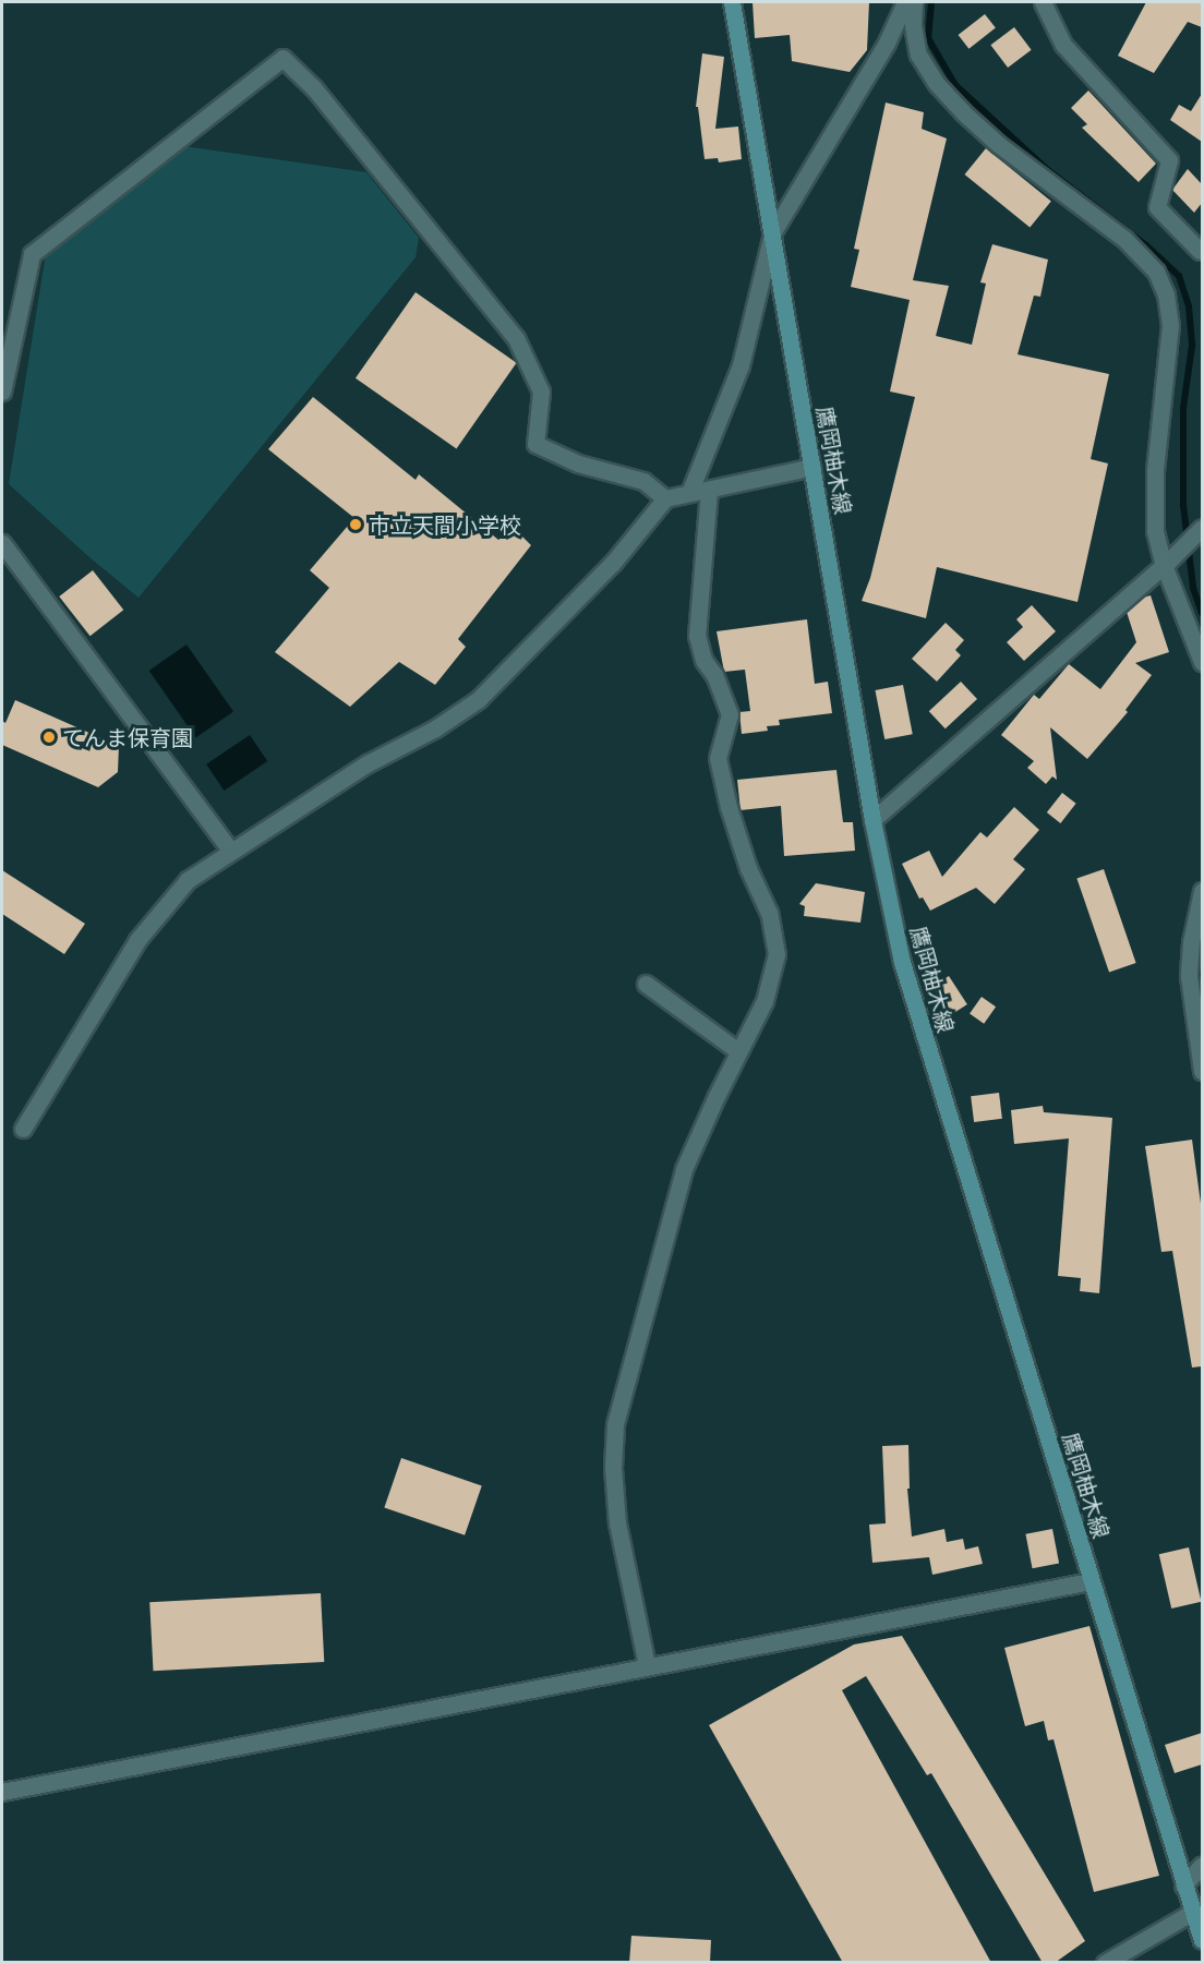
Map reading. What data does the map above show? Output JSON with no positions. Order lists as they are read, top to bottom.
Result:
{
  "streets": {
    "main road": ["鷹岡柚木線"]
  },
  "places": ["市立天間小学校", "てんま保育園"]
}
